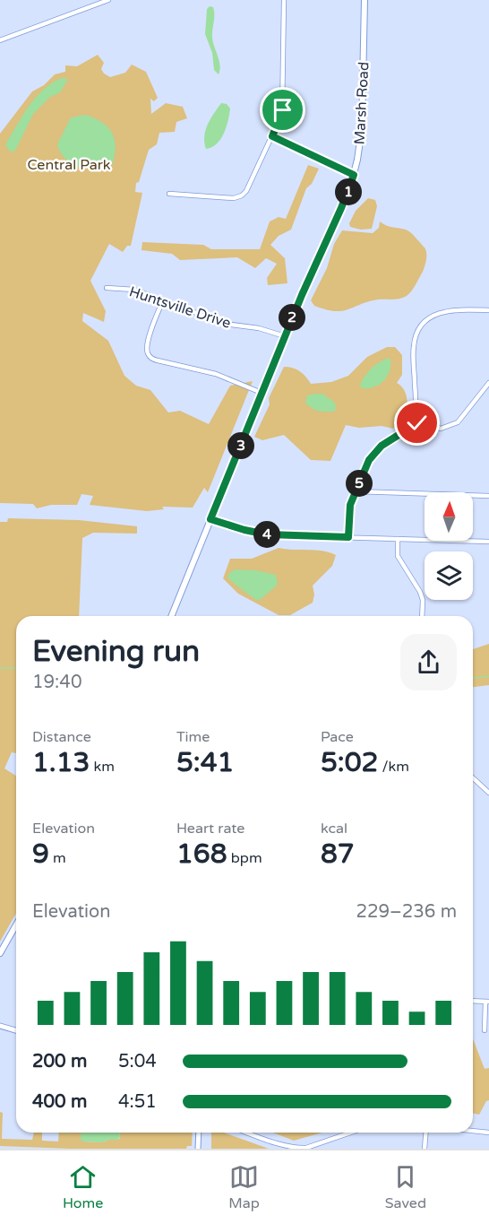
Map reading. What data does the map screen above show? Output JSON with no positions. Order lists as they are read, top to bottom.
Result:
{
  "streets": {
    "main road": ["Marsh Road"],
    "street": ["Huntsville Drive"]
  },
  "crossings": [
    ["Marsh Road", "Huntsville Drive"]
  ],
  "parks": ["Central Park"],
  "north": "top",
  "page": {
    "pins": [
      "1",
      "2",
      "3",
      "5",
      "4"
    ],
    "heading": ["Evening run", "19:40"],
    "stats": [
      ["Distance", "1.13 km"],
      ["Time", "5:41"],
      ["Pace", "5:02 /km"],
      ["Elevation", "9 m"],
      ["Heart rate", "168 bpm"],
      ["kcal", "87"]
    ],
    "chart": ["Elevation", "229–236 m"],
    "list": [
      {
        "name": "200 m",
        "note": "5:04"
      },
      {
        "name": "400 m",
        "note": "4:51"
      }
    ],
    "tabs": ["Home", "Map", "Saved"]
  }
}
